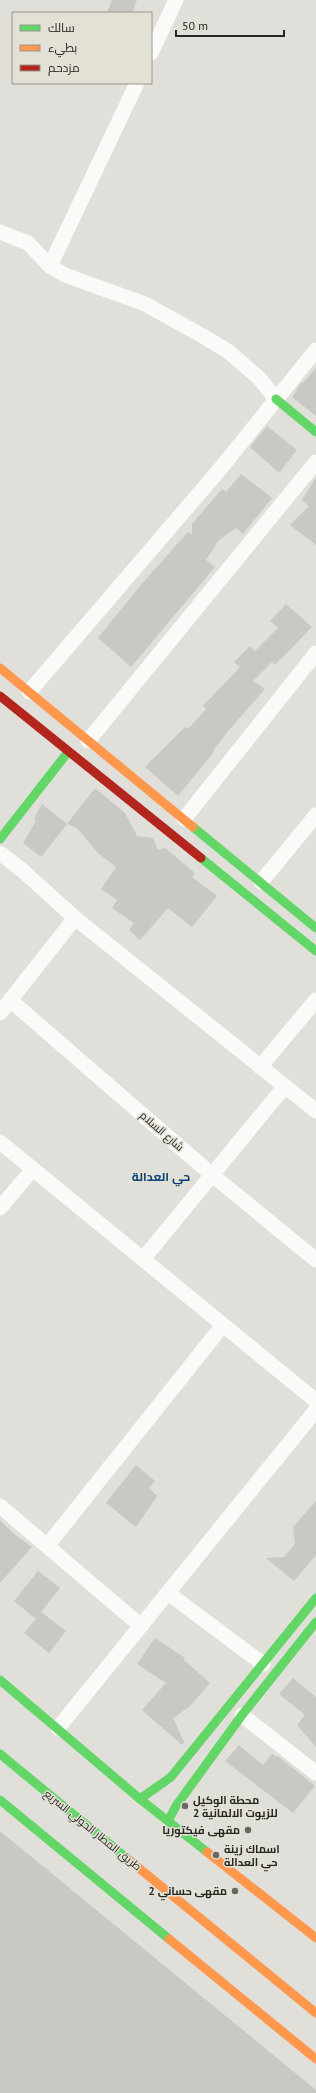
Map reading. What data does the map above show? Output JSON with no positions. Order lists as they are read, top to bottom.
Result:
{
  "streets": {
    "main road": ["طريق المطار الحولي السريع"],
    "street": ["شارع السلام"]
  },
  "districts": ["حي العدالة"],
  "places": [
    "محطة الوكيل للزيوت الالمانية 2",
    "مقهى فيكتوريا",
    "اسماك زينة حي العدالة",
    "مقهى حساني 2"
  ],
  "legend": ["سالك", "بطيء", "مزدحم"],
  "scale_bar": "50 m"
}
